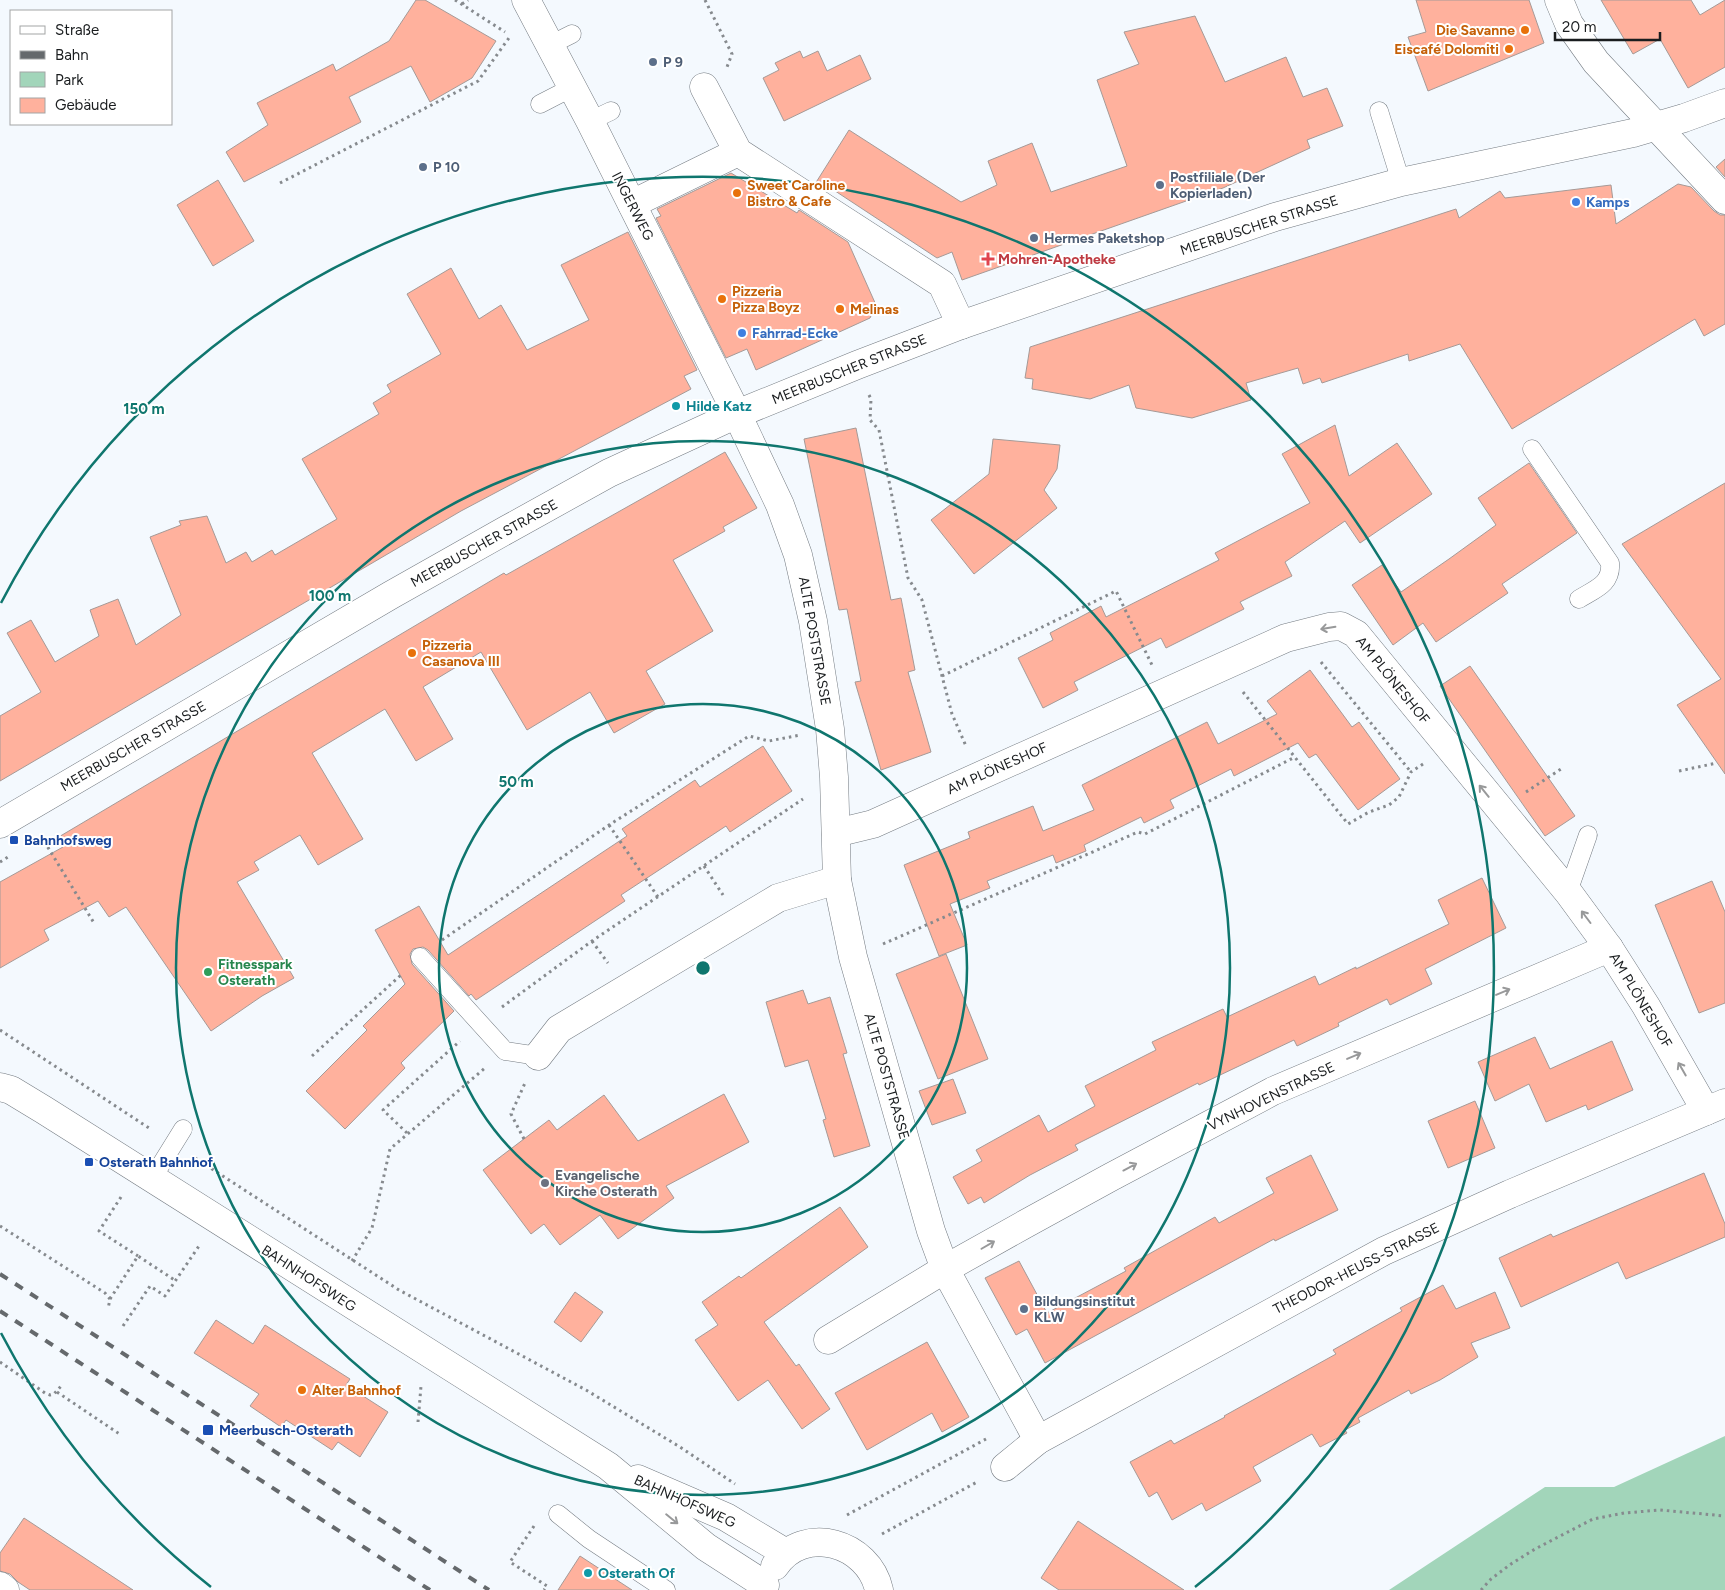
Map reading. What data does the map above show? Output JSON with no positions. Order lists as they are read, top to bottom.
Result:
{
  "streets": {
    "street": [
      "INGERWEG",
      "MEERBUSCHER STRASSE",
      "ALTE POSTSTRASSE",
      "AM PLÖNESHOF",
      "VYNHOVENSTRASSE",
      "THEODOR-HEUSS-STRASSE",
      "BAHNHOFSWEG"
    ]
  },
  "crossings": [
    ["INGERWEG", "MEERBUSCHER STRASSE"],
    ["INGERWEG", "ALTE POSTSTRASSE"],
    ["MEERBUSCHER STRASSE", "ALTE POSTSTRASSE"],
    ["ALTE POSTSTRASSE", "AM PLÖNESHOF"],
    ["ALTE POSTSTRASSE", "VYNHOVENSTRASSE"],
    ["ALTE POSTSTRASSE", "THEODOR-HEUSS-STRASSE"],
    ["AM PLÖNESHOF", "VYNHOVENSTRASSE"],
    ["AM PLÖNESHOF", "THEODOR-HEUSS-STRASSE"]
  ],
  "one_way": ["AM PLÖNESHOF", "VYNHOVENSTRASSE"],
  "places": {
    "other": [
      "Die Savanne",
      "Eiscafé Dolomiti",
      "P 9",
      "P 10",
      "Postfiliale (Der Kopierladen)",
      "Sweet Caroline Bistro & Cafe",
      "Kamps",
      "Hermes Paketshop",
      "Pizzeria Pizza Boyz",
      "Melinas",
      "Fahrrad-Ecke",
      "Hilde Katz",
      "Pizzeria Casanova III",
      "Fitnesspark Osterath",
      "Evangelische Kirche Osterath",
      "Bildungsinstitut KLW",
      "Alter Bahnhof",
      "Osterath Of"
    ],
    "health": ["Mohren-Apotheke"],
    "transit": ["Bahnhofsweg", "Osterath Bahnhof", "Meerbusch-Osterath"]
  },
  "legend": [
    "Straße",
    "Bahn",
    "Park",
    "Gebäude"
  ],
  "scale_bar": "20 m",
  "rings": ["150 m", "100 m", "50 m"]
}
